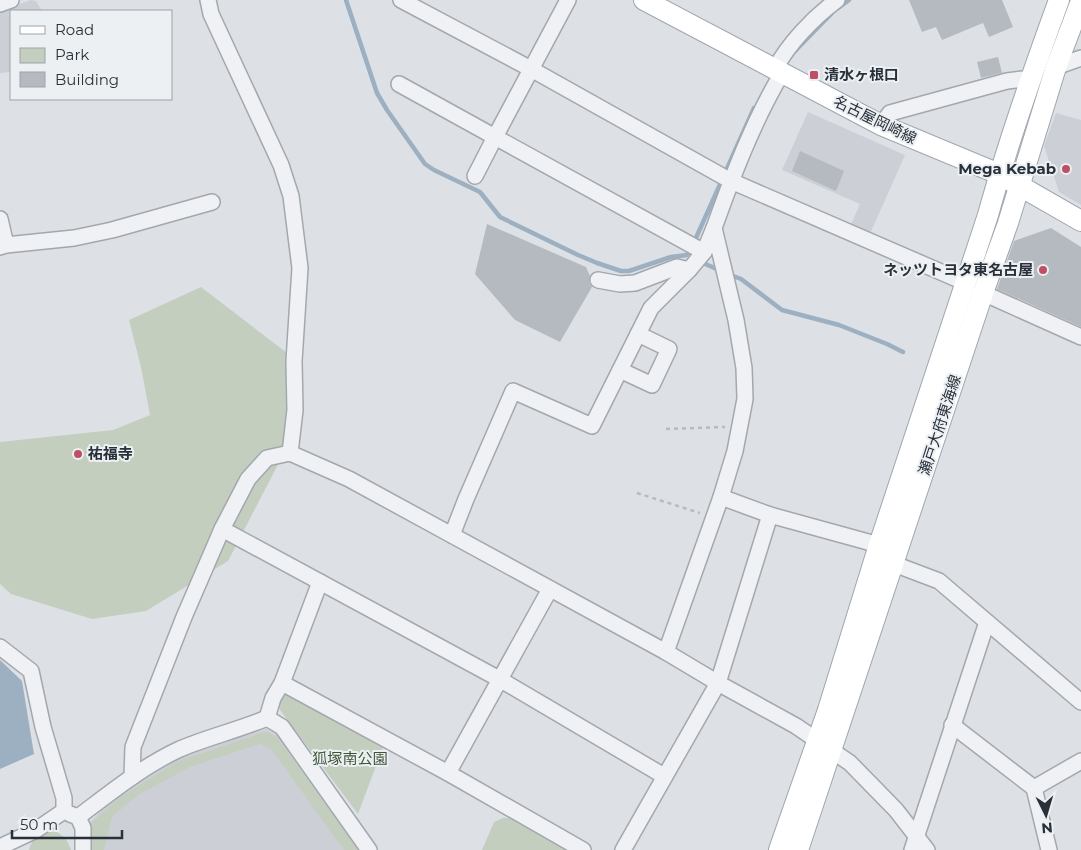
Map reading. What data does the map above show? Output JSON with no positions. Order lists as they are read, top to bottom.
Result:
{
  "streets": {
    "main road": ["名古屋岡崎線", "瀬戸大府東海線"]
  },
  "crossings": [
    ["名古屋岡崎線", "瀬戸大府東海線"]
  ],
  "parks": ["狐塚南公園"],
  "places": {
    "transit": ["清水ヶ根口"],
    "other": ["Mega Kebab", "ネッツトヨタ東名古屋", "祐福寺"]
  },
  "legend": ["Road", "Park", "Building"],
  "scale_bar": "50 m",
  "north": "bottom"
}
